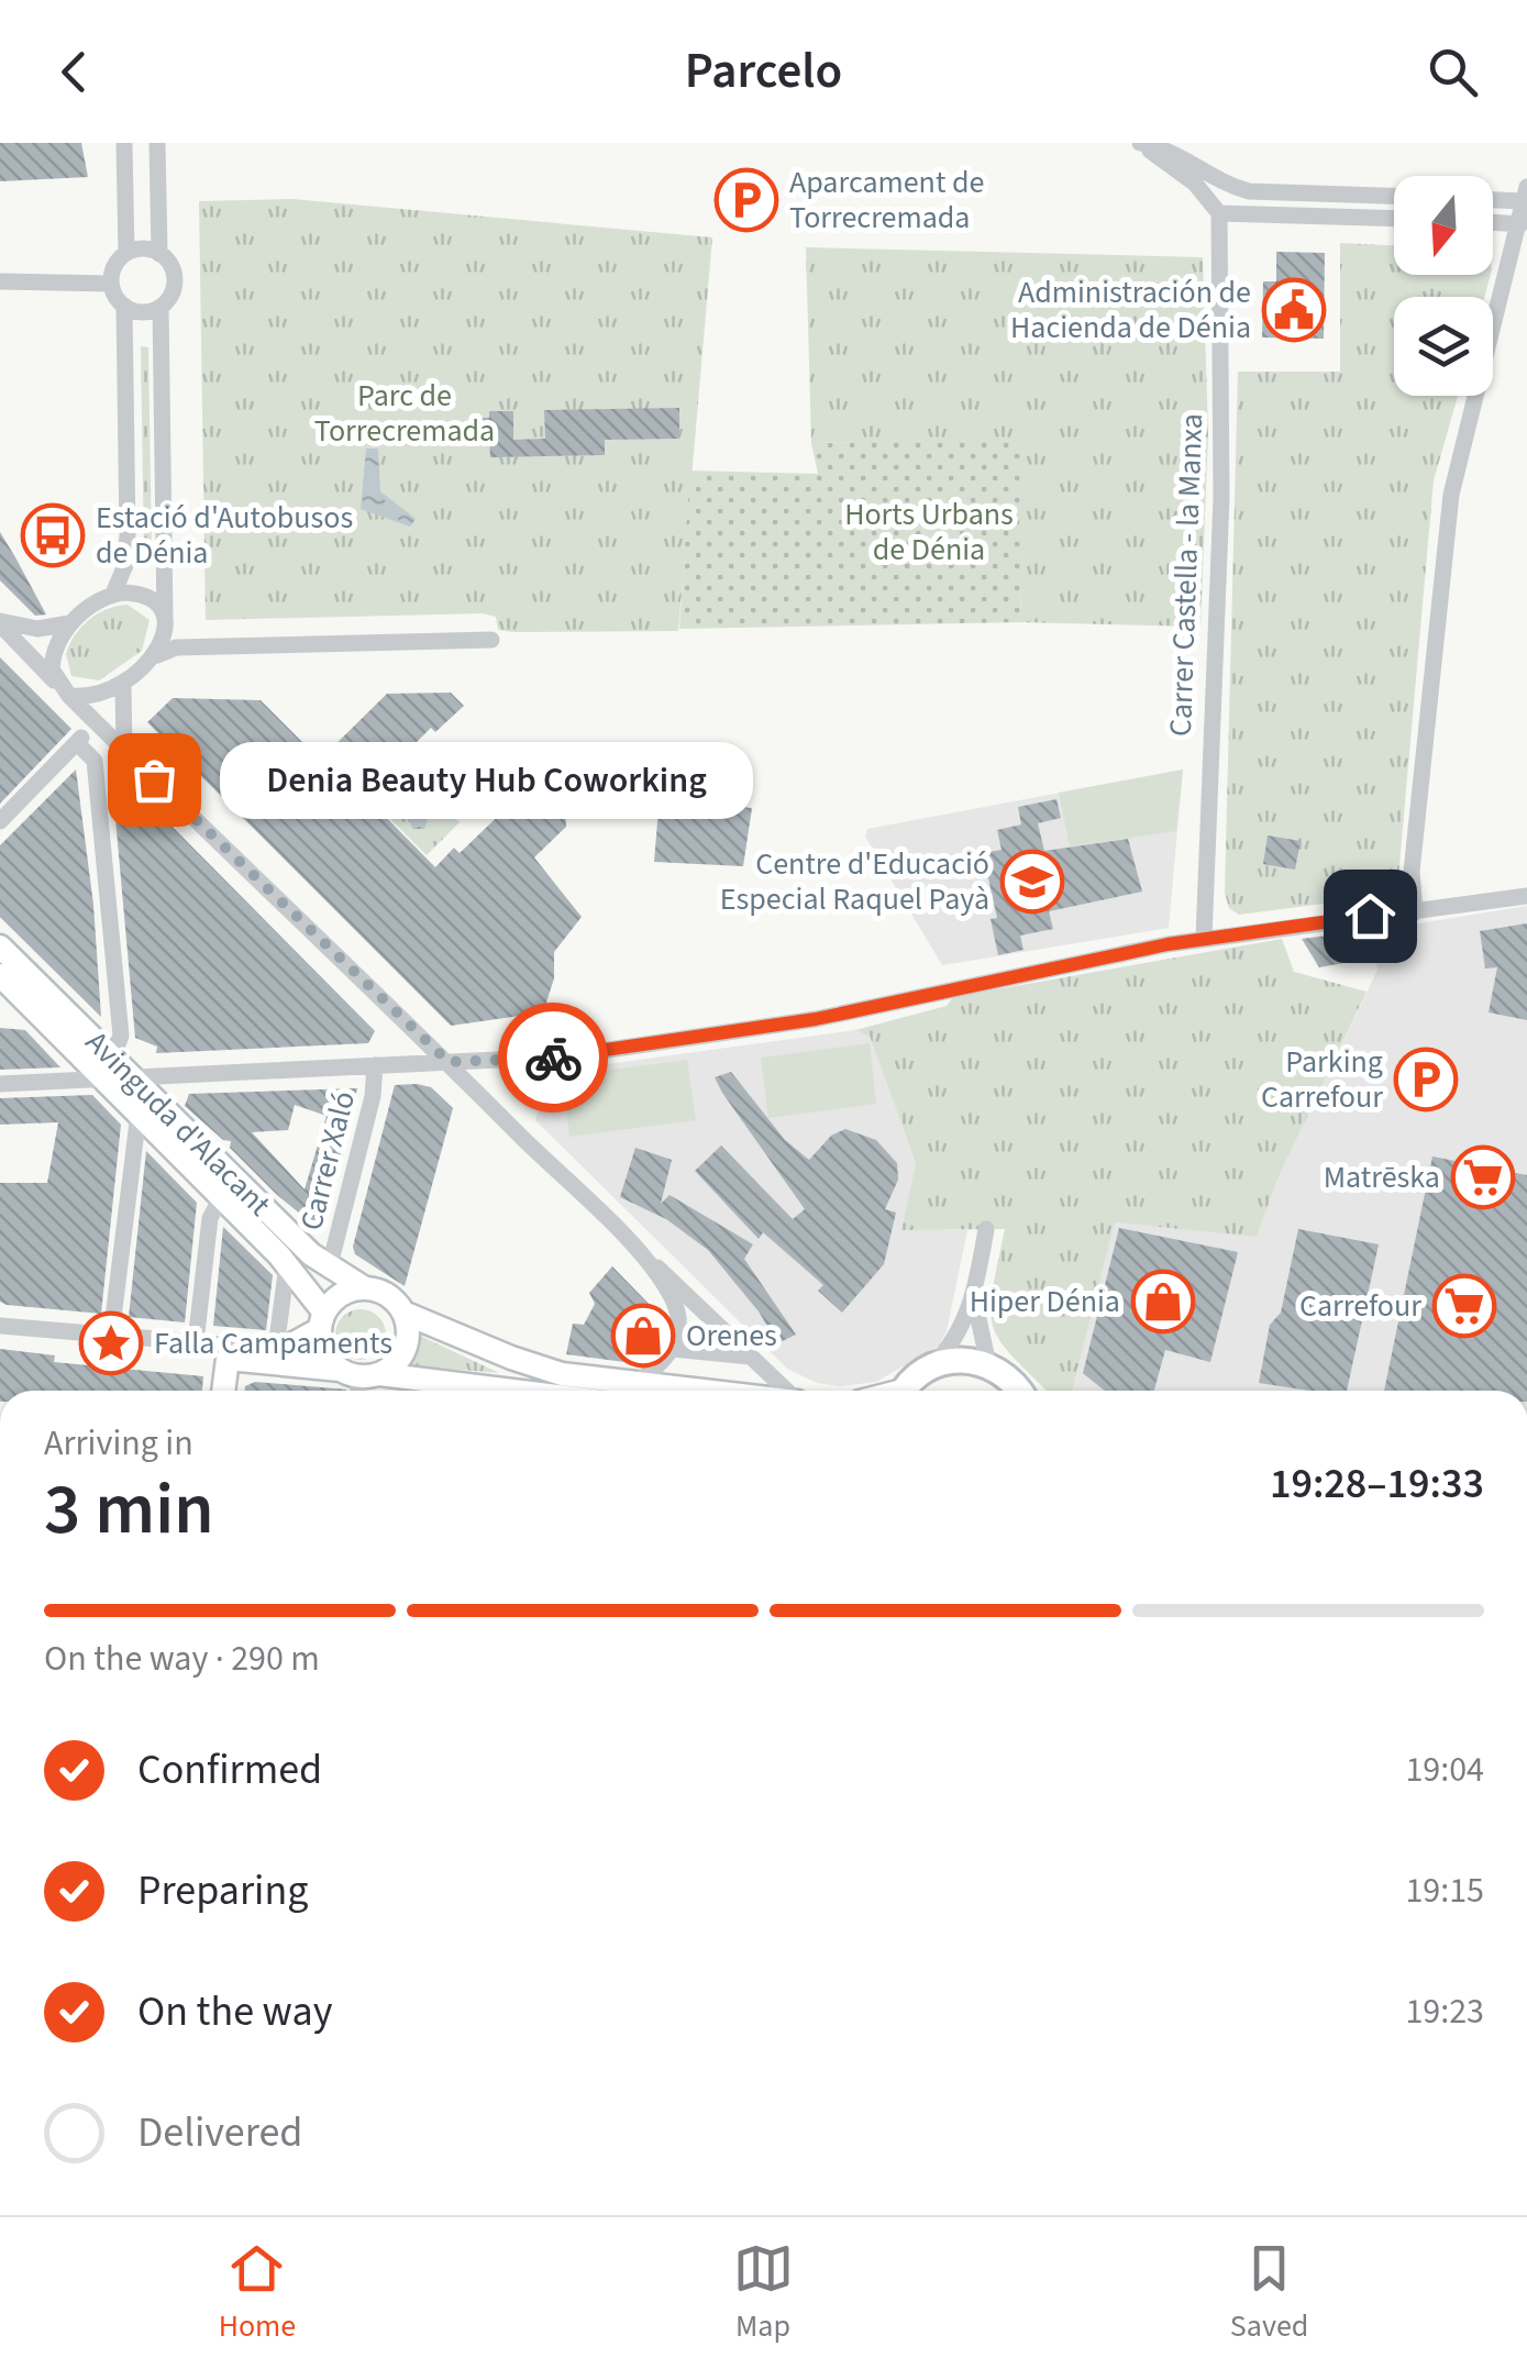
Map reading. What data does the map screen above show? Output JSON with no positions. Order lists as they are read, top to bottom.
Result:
{
  "streets": {
    "main road": ["Avinguda d'Alacant"],
    "street": ["Carrer Castella - la Manxa", "Carrer Xaló"]
  },
  "crossings": [
    ["Avinguda d'Alacant", "Carrer Xaló"]
  ],
  "parks": ["Parc de Torrecremada", "Horts Urbans de Dénia"],
  "places": {
    "parking": ["Aparcament de Torrecremada", "Parking Carrefour"],
    "public building": ["Administración de Hacienda de Dénia"],
    "bus stop": ["Estació d'Autobusos de Dénia"],
    "other": ["Denia Beauty Hub Coworking"],
    "school or university": ["Centre d'Educació Especial Raquel Payà"],
    "supermarket": ["Matrēska", "Carrefour"],
    "shop": ["Hiper Dénia", "Orenes"],
    "place": ["Falla Campaments"]
  },
  "north": "bottom",
  "page": {
    "header": "Parcelo",
    "bubble": "Denia Beauty Hub Coworking",
    "heading": ["3 min", "Arriving in", "19:28–19:33"],
    "bar": "On the way · 290 m",
    "list": [
      ["Confirmed", "19:04"],
      ["Preparing", "19:15"],
      ["On the way", "19:23"],
      "Delivered"
    ],
    "tabs": ["Home", "Map", "Saved"]
  }
}
